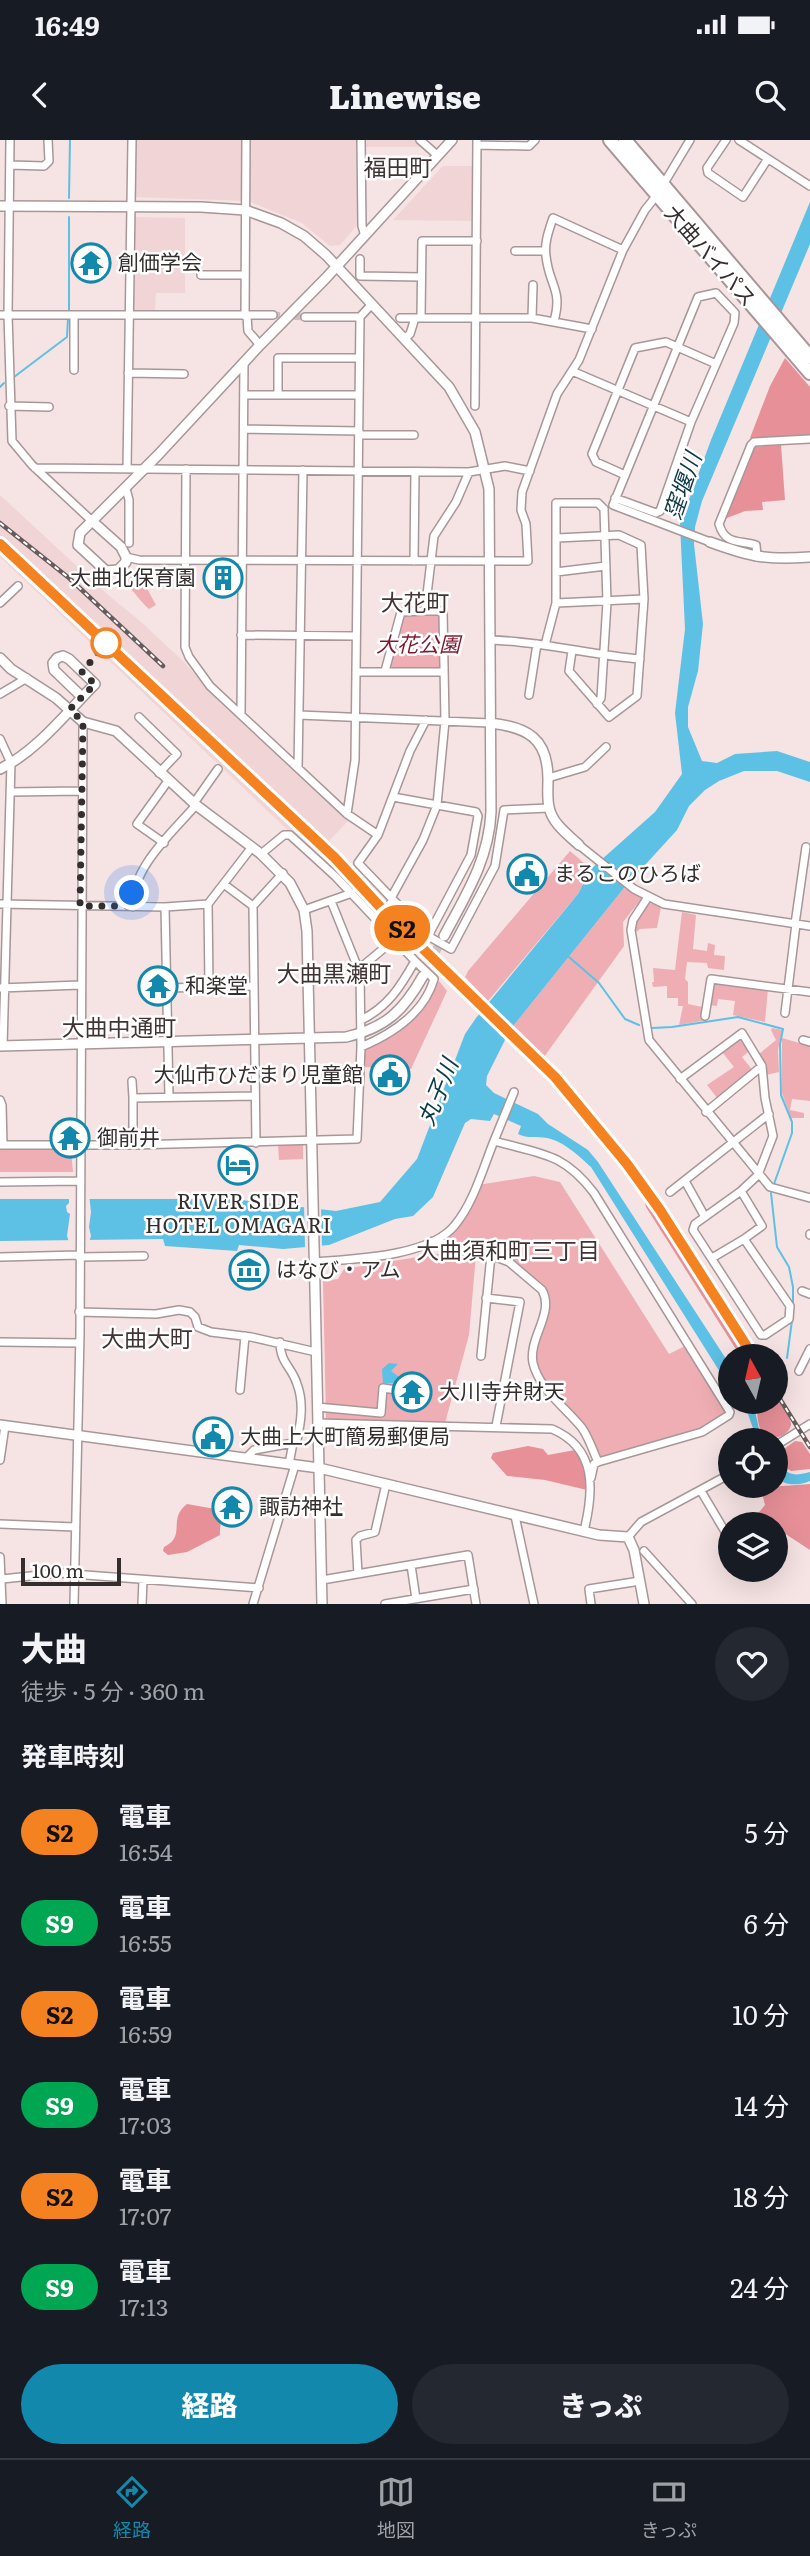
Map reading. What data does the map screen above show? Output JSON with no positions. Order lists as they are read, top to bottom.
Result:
{
  "streets": {
    "highway": ["大曲バイパス"]
  },
  "districts": [
    "福田町",
    "大花町",
    "大曲黒瀬町",
    "大曲中通町",
    "大曲須和町三丁目",
    "大曲大町"
  ],
  "water": ["窪堰川", "丸子川"],
  "parks": ["大花公園"],
  "places": {
    "temple": [
      "創価学会",
      "和楽堂",
      "御前井",
      "大川寺弁財天",
      "諏訪神社"
    ],
    "building": ["大曲北保育園"],
    "public building": ["まるこのひろば", "大仙市ひだまり児童館", "大曲上大町簡易郵便局"],
    "hotel": ["RIVER SIDE HOTEL OMAGARI"],
    "museum": ["はなび・アム"]
  },
  "scale_bar": "100 m",
  "north": "top",
  "page": {
    "status": "16:49",
    "header": "Linewise",
    "on_map": "S2",
    "scale": "100 m",
    "heading": [
      ["大曲", "徒歩 · 5 分 · 360 m"],
      "発車時刻"
    ],
    "list": [
      {
        "mark": "S2",
        "name": "電車",
        "note": "16:54",
        "value": "5 分"
      },
      {
        "mark": "S9",
        "name": "電車",
        "note": "16:55",
        "value": "6 分"
      },
      {
        "mark": "S2",
        "name": "電車",
        "note": "16:59",
        "value": "10 分"
      },
      {
        "mark": "S9",
        "name": "電車",
        "note": "17:03",
        "value": "14 分"
      },
      {
        "mark": "S2",
        "name": "電車",
        "note": "17:07",
        "value": "18 分"
      },
      {
        "mark": "S9",
        "name": "電車",
        "note": "17:13",
        "value": "24 分"
      }
    ],
    "buttons": ["経路", "きっぷ"],
    "tabs": ["経路", "地図", "きっぷ"]
  }
}
